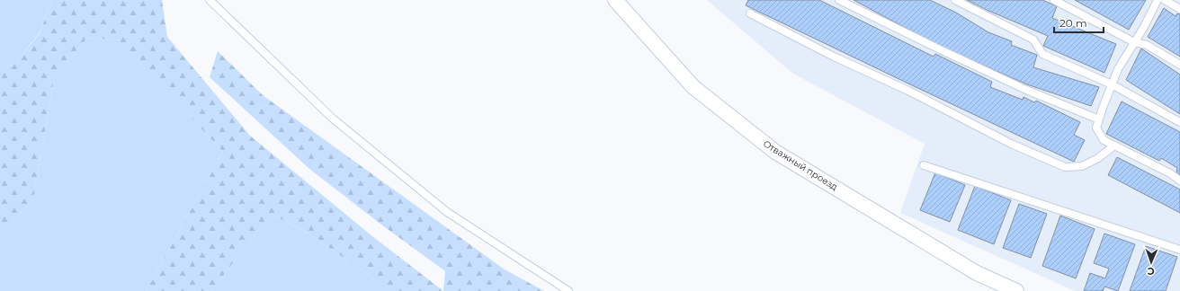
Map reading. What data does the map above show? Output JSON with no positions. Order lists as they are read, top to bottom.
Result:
{
  "streets": {
    "street": ["Отважный проезд"]
  },
  "scale_bar": "20 m",
  "north": "bottom"
}
